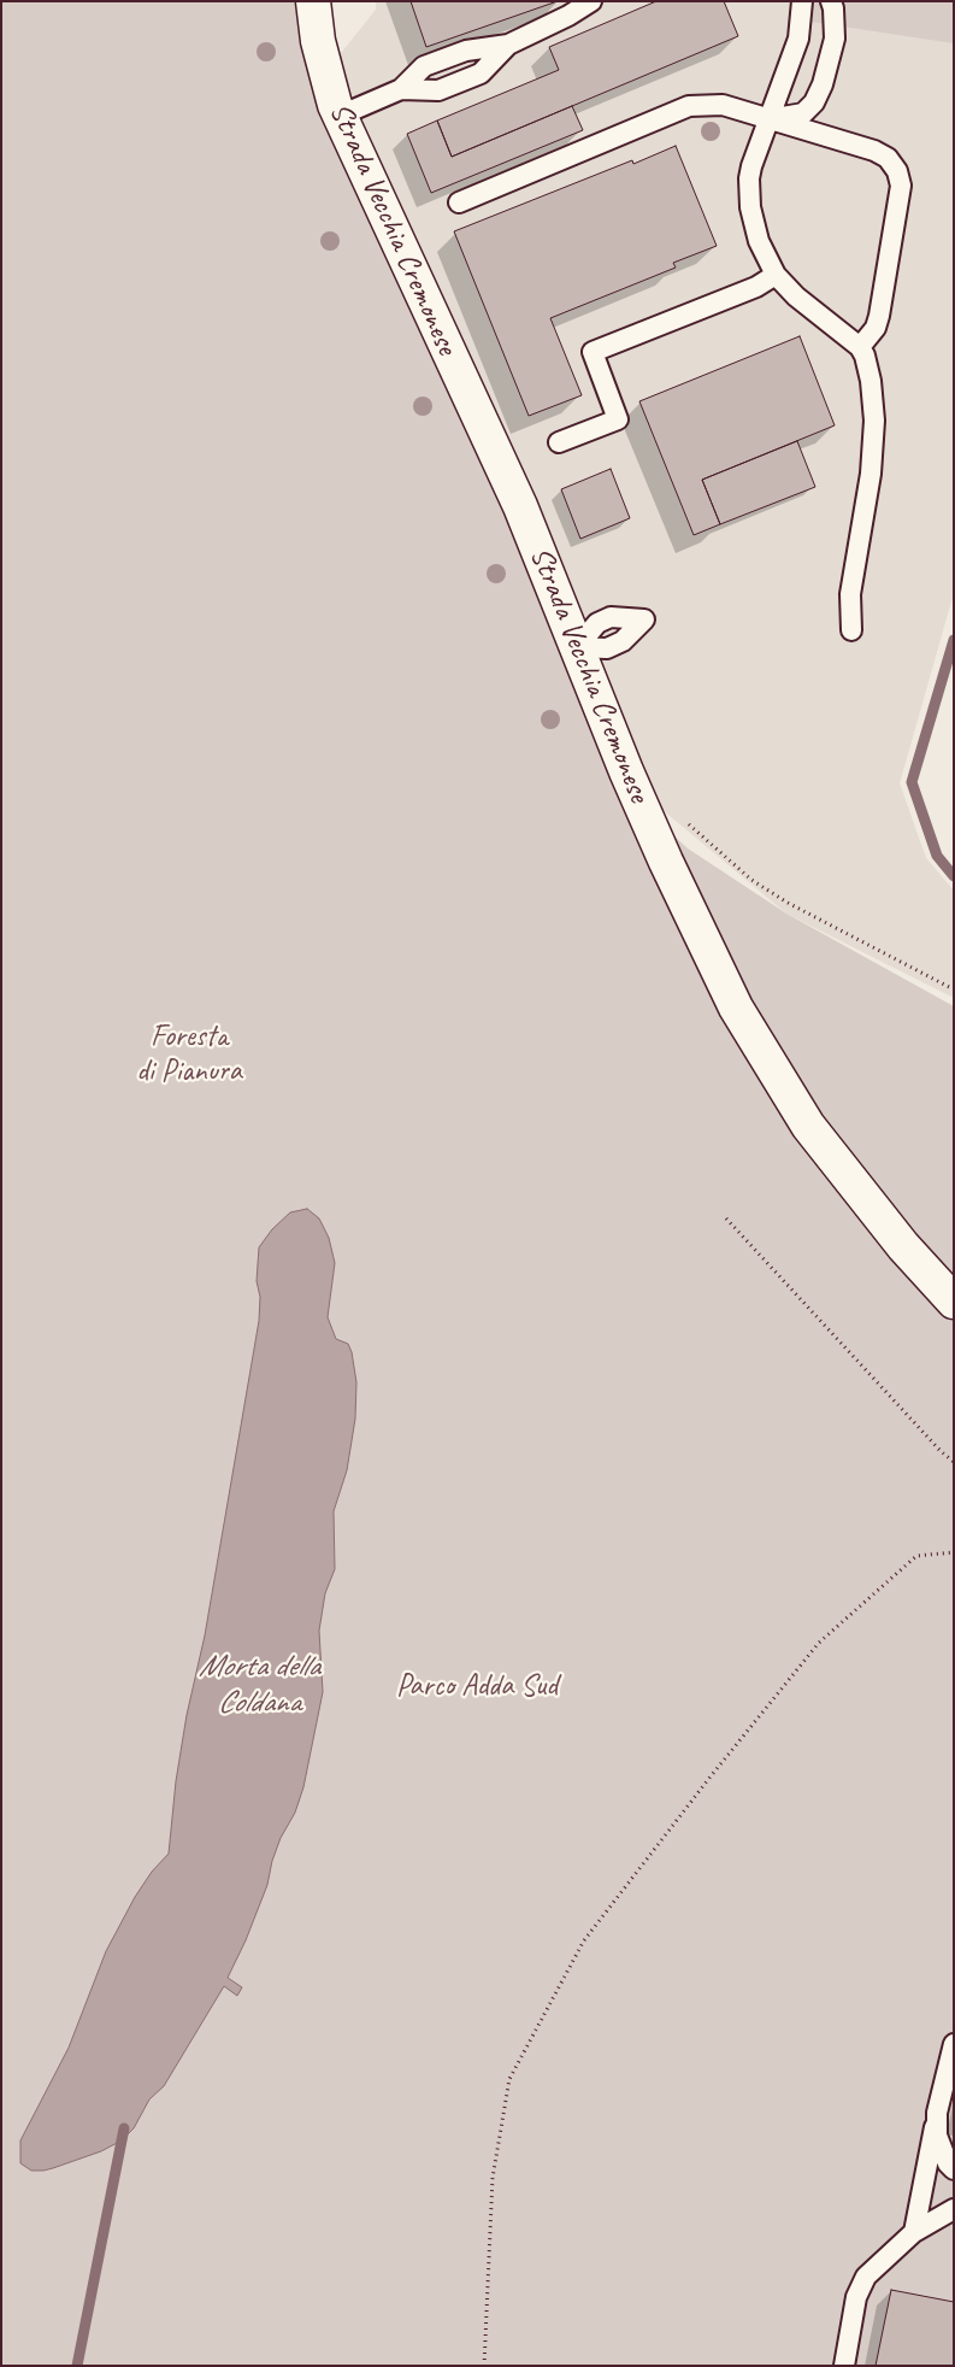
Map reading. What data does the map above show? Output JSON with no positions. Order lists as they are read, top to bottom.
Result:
{
  "streets": {
    "street": ["Strada Vecchia Cremonese"]
  },
  "water": ["Morta della Coldana"],
  "parks": ["Foresta di Pianura", "Parco Adda Sud"]
}
